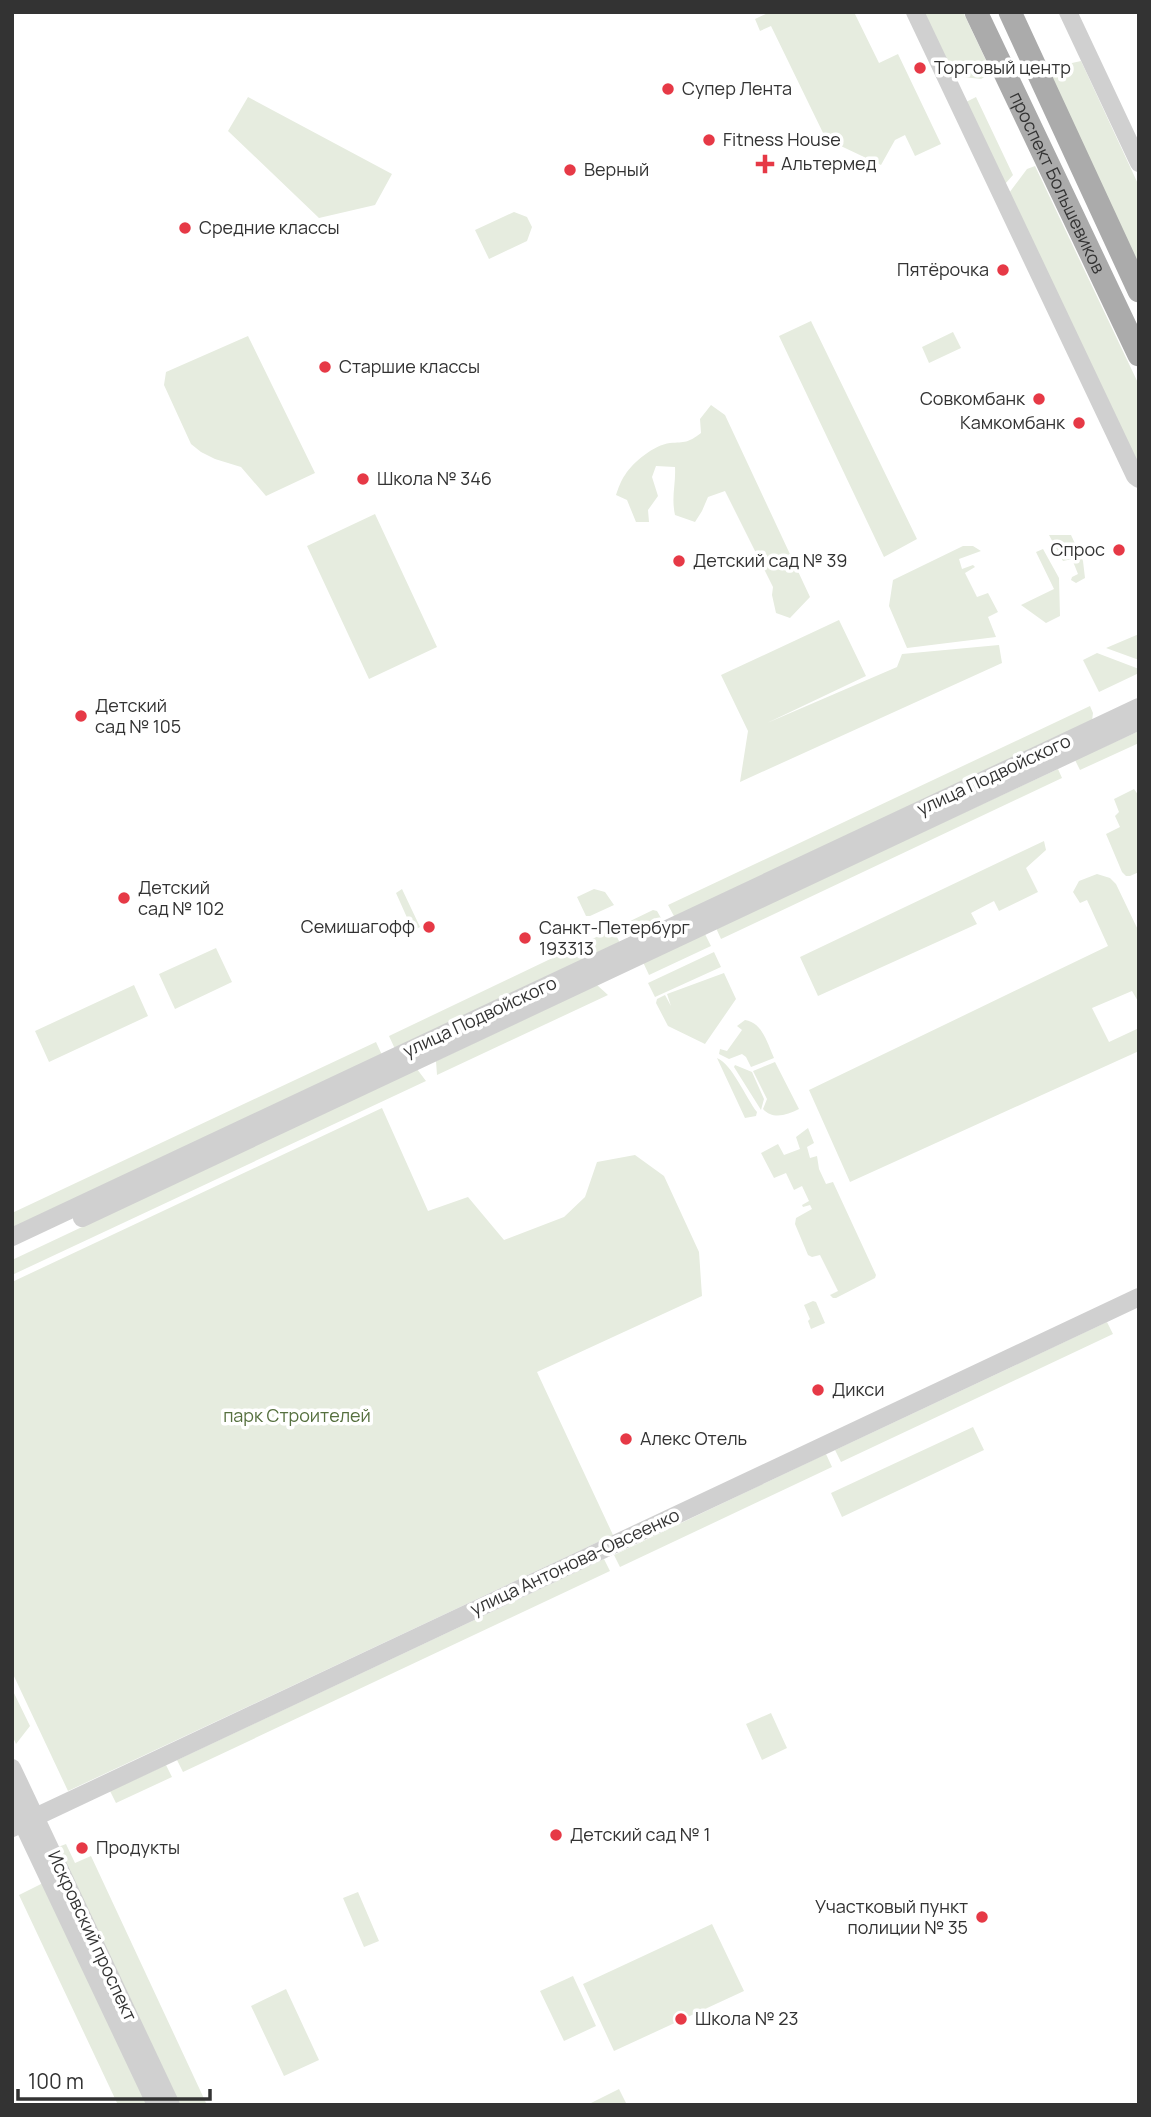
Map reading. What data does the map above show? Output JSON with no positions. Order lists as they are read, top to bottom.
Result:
{
  "streets": {
    "main road": ["проспект Большевиков"],
    "street": ["улица Подвойского", "улица Антонова-Овсеенко", "Искровский проспект"]
  },
  "crossings": [
    ["улица Антонова-Овсеенко", "Искровский проспект"]
  ],
  "parks": ["парк Строителей"],
  "places": {
    "other": [
      "Торговый центр",
      "Супер Лента",
      "Fitness House",
      "Верный",
      "Средние классы",
      "Пятёрочка",
      "Старшие классы",
      "Совкомбанк",
      "Камкомбанк",
      "Школа № 346",
      "Спрос",
      "Детский сад № 39",
      "Детский сад № 105",
      "Детский сад № 102",
      "Семишагофф",
      "Санкт-Петербург 193313",
      "Дикси",
      "Алекс Отель",
      "Детский сад № 1",
      "Продукты",
      "Участковый пункт полиции № 35",
      "Школа № 23"
    ],
    "health": ["Альтермед"]
  },
  "scale_bar": "100 m"
}
